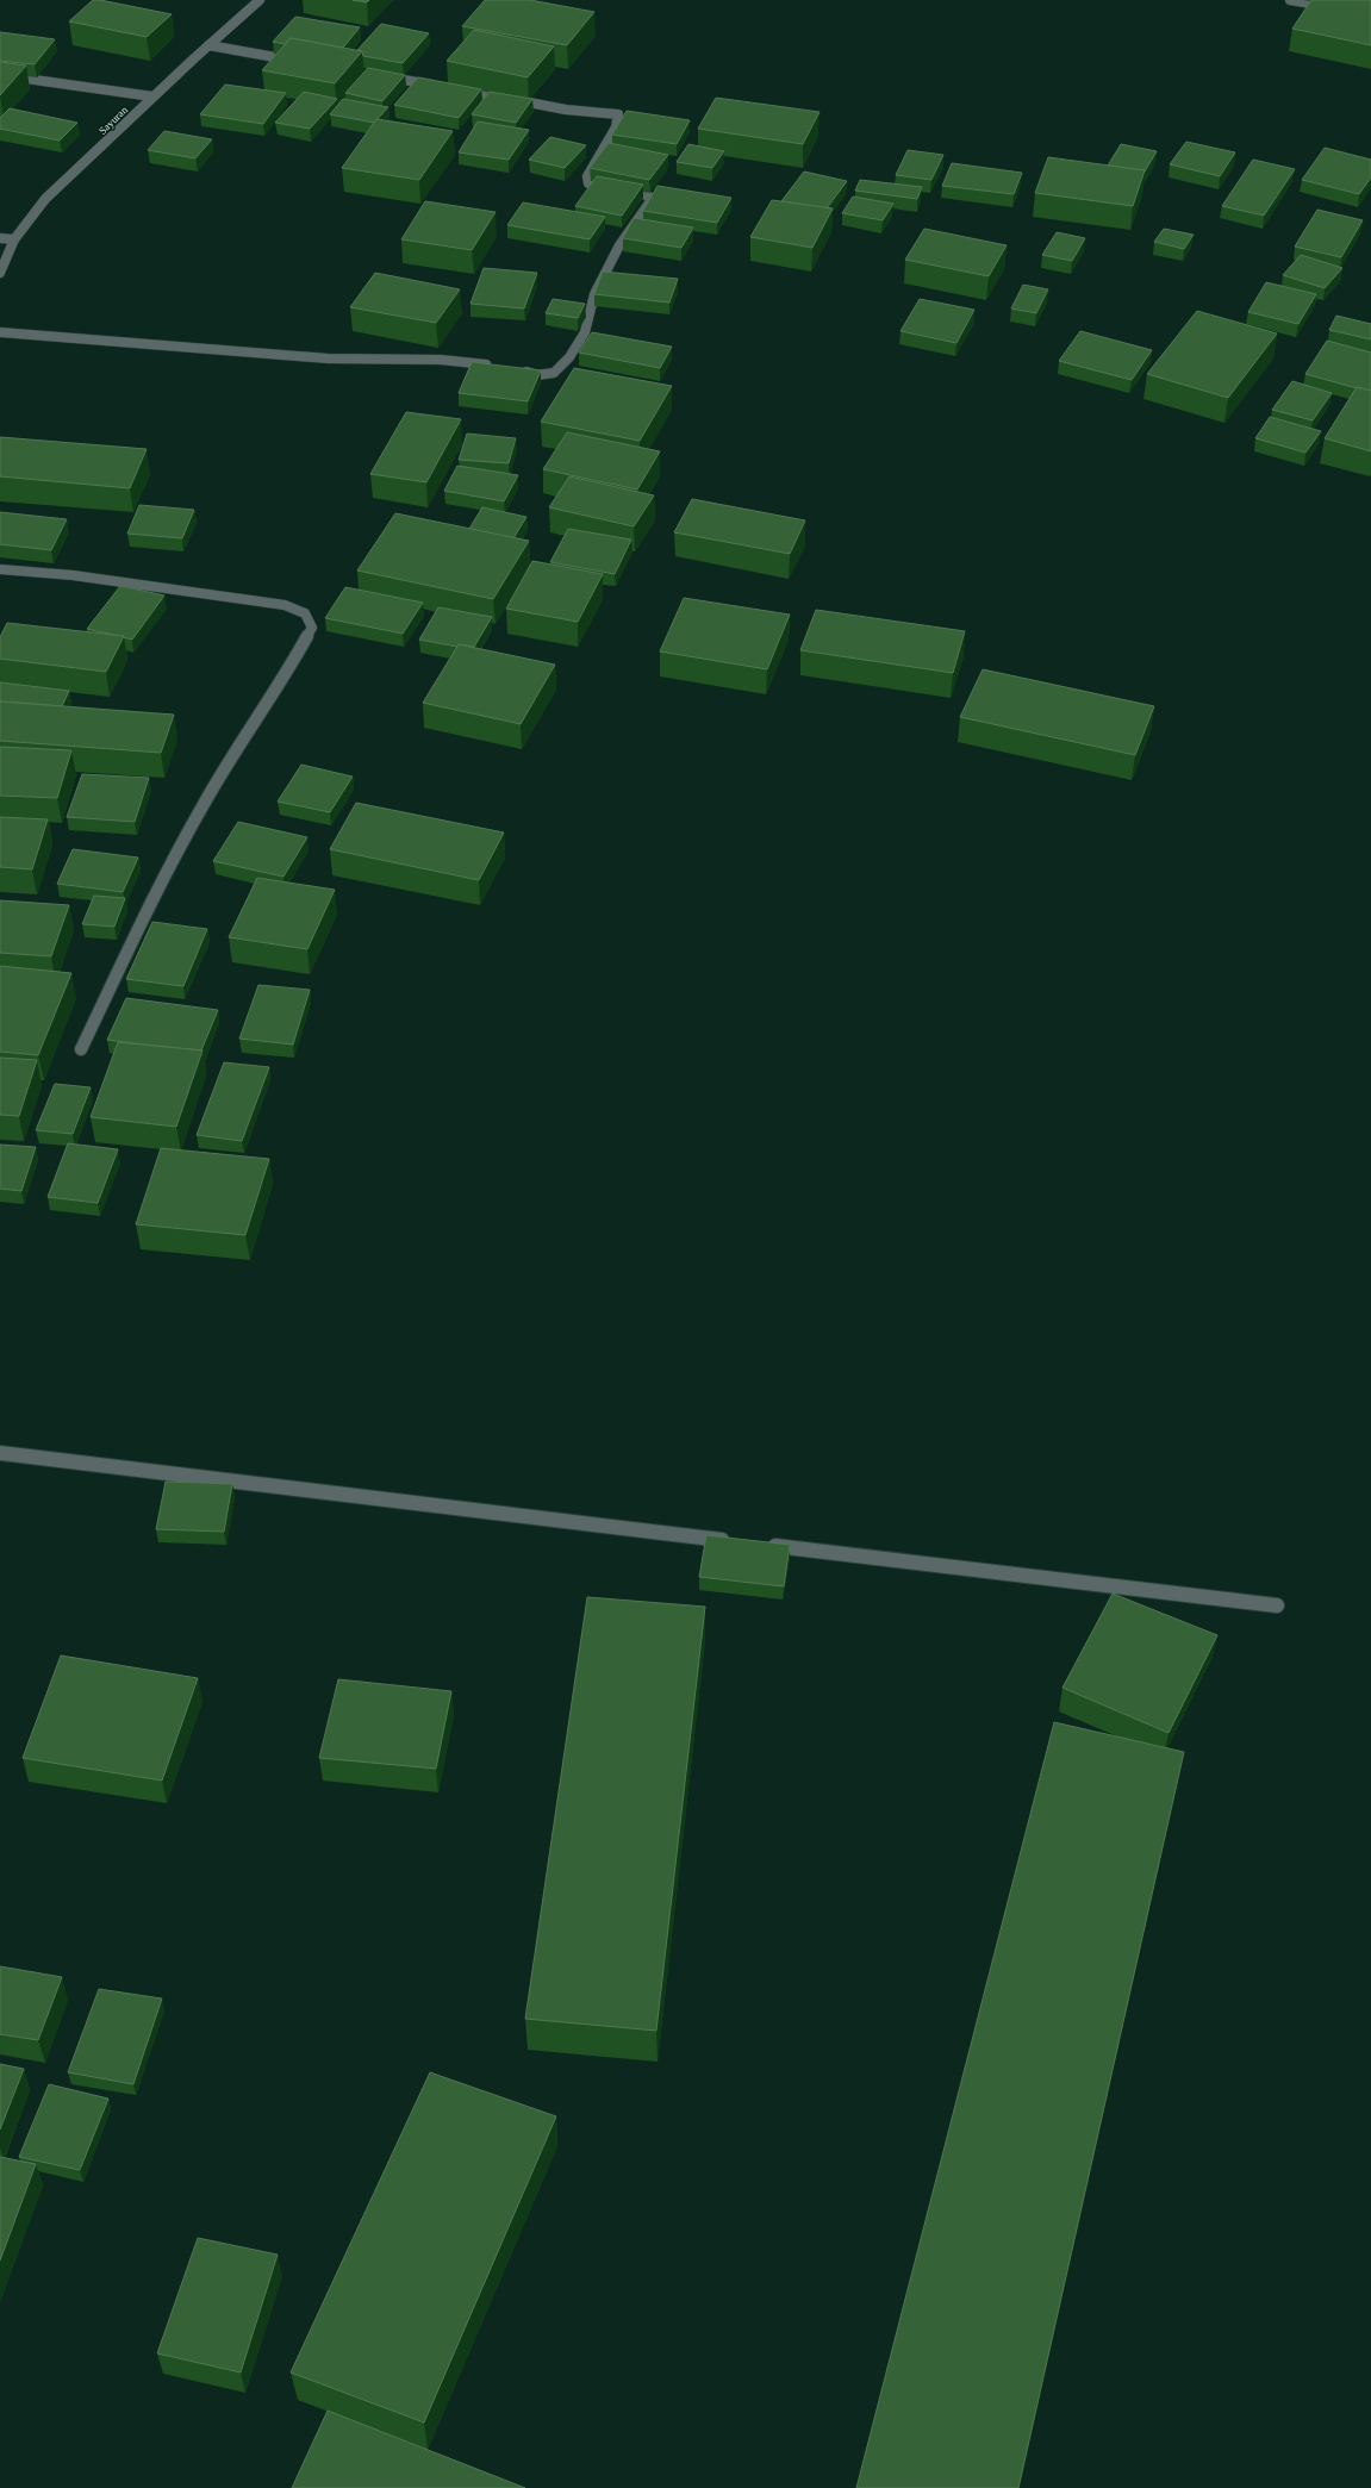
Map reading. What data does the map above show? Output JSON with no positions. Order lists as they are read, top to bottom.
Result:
{
  "streets": {
    "street": ["Sayuran"]
  }
}
